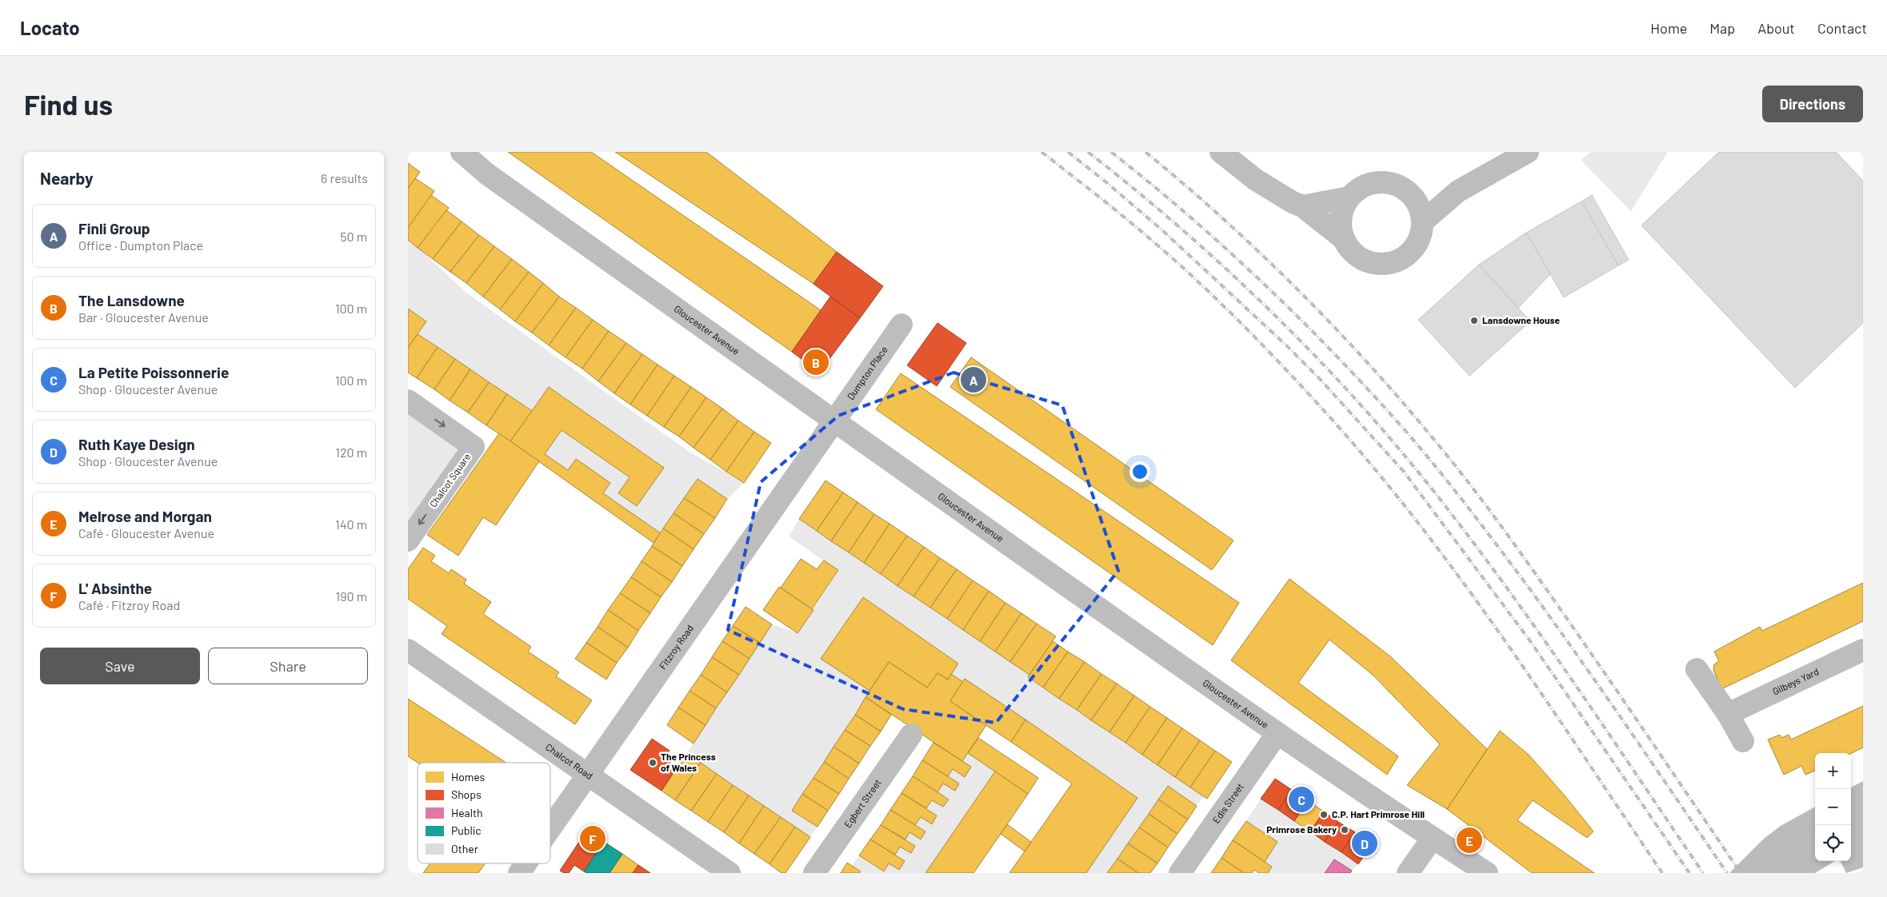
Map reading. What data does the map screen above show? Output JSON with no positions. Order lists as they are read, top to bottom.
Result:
{
  "streets": {
    "street": [
      "Gloucester Avenue",
      "Dumpton Place",
      "Chalcot Square",
      "Fitzroy Road",
      "Gilbeys Yard",
      "Chalcot Road",
      "Edis Street",
      "Egbert Street"
    ]
  },
  "crossings": [
    ["Gloucester Avenue", "Dumpton Place"],
    ["Gloucester Avenue", "Fitzroy Road"],
    ["Gloucester Avenue", "Edis Street"],
    ["Dumpton Place", "Fitzroy Road"],
    ["Fitzroy Road", "Chalcot Road"]
  ],
  "places": [
    "Lansdowne House",
    "The Princess of Wales",
    "C.P. Hart Primrose Hill",
    "Primrose Bakery"
  ],
  "legend": [
    "Homes",
    "Shops",
    "Health",
    "Public",
    "Other"
  ],
  "page": {
    "header": "Locato",
    "nav": [
      "Home",
      "Map",
      "About",
      "Contact"
    ],
    "buttons": [
      "Directions",
      ["Save", "Share"]
    ],
    "title": "Find us",
    "heading": ["Nearby", "6 results"],
    "list": [
      {
        "mark": "A",
        "name": "Finli Group",
        "note": "Office · Dumpton Place",
        "value": "50 m"
      },
      {
        "mark": "B",
        "name": "The Lansdowne",
        "note": "Bar · Gloucester Avenue",
        "value": "100 m"
      },
      {
        "mark": "C",
        "name": "La Petite Poissonnerie",
        "note": "Shop · Gloucester Avenue",
        "value": "100 m"
      },
      {
        "mark": "D",
        "name": "Ruth Kaye Design",
        "note": "Shop · Gloucester Avenue",
        "value": "120 m"
      },
      {
        "mark": "E",
        "name": "Melrose and Morgan",
        "note": "Café · Gloucester Avenue",
        "value": "140 m"
      },
      {
        "mark": "F",
        "name": "L' Absinthe",
        "note": "Café · Fitzroy Road",
        "value": "190 m"
      }
    ],
    "pins": [
      "B",
      "A",
      "C",
      "F",
      "E",
      "D"
    ],
    "map_buttons": ["+", "−"]
  }
}
